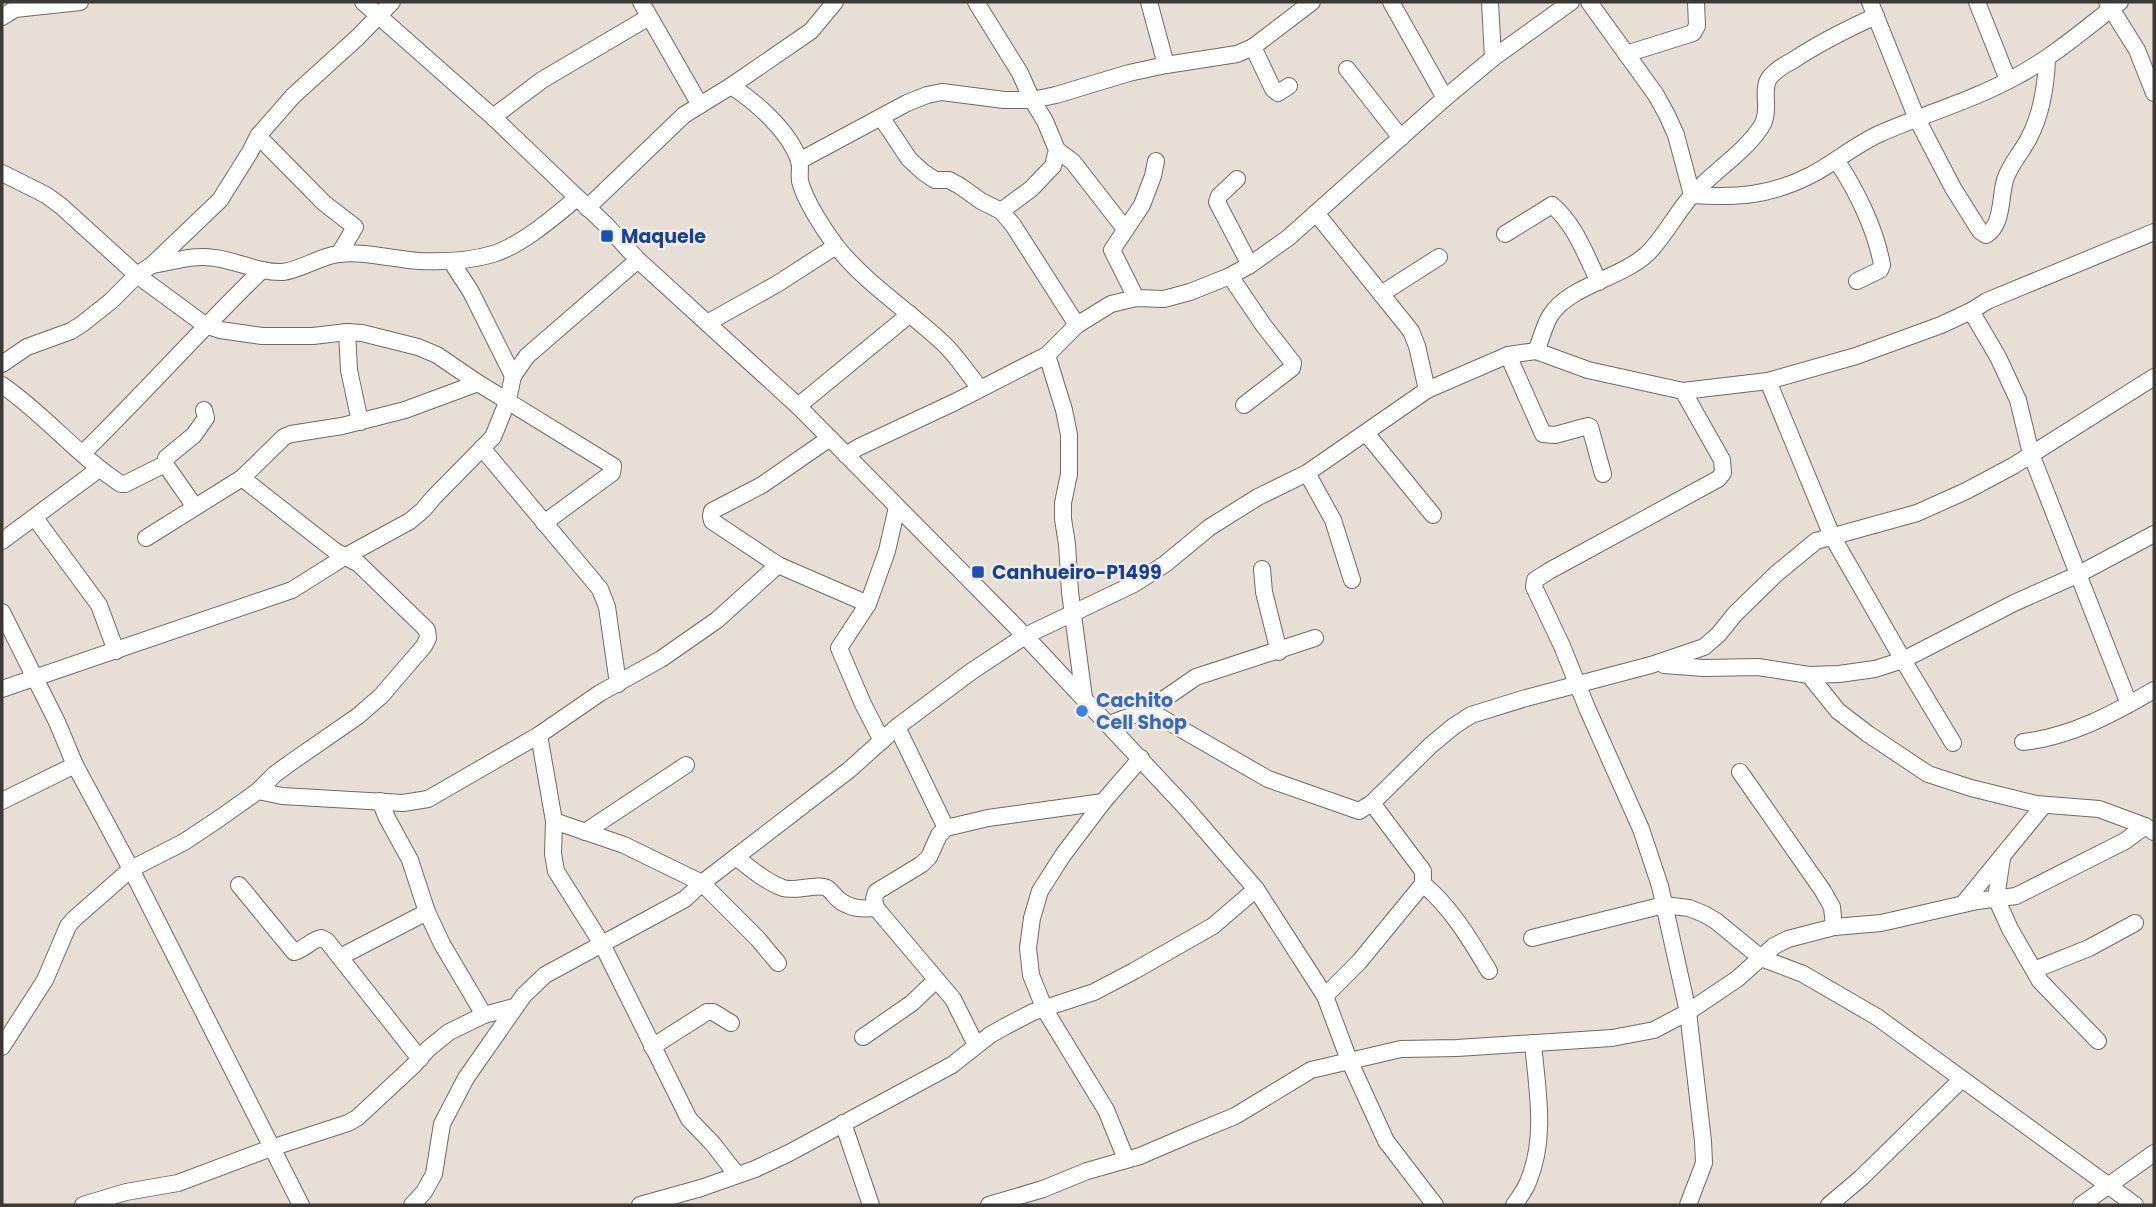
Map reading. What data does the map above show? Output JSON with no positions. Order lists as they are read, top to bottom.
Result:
{
  "places": {
    "transit": ["Maquele", "Canhueiro-P1499"],
    "other": ["Cachito Cell Shop"]
  }
}
